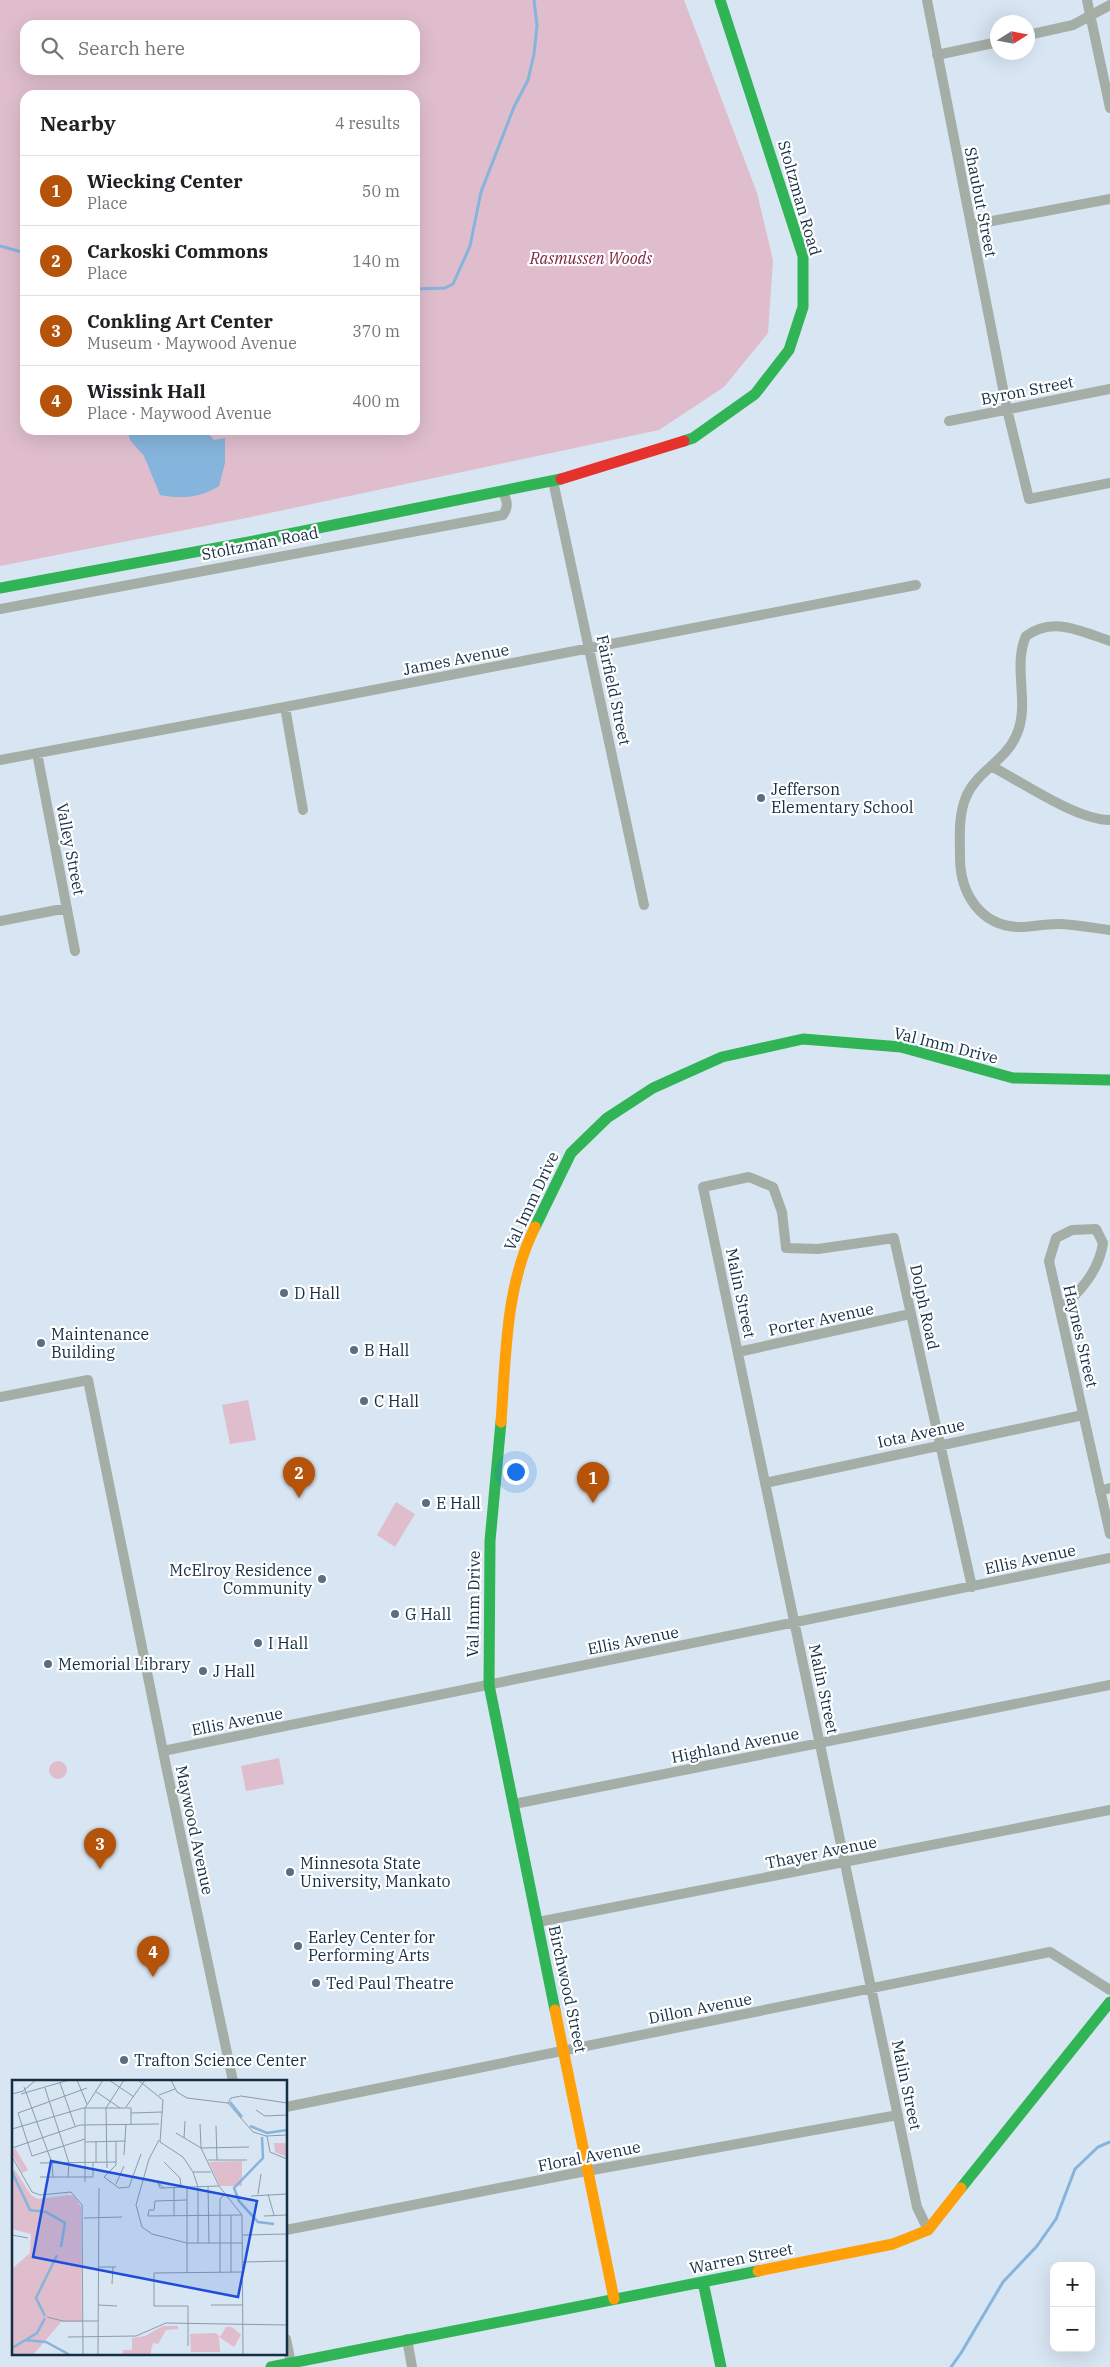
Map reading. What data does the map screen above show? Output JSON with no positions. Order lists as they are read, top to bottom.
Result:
{
  "streets": {
    "street": [
      "Stoltzman Road",
      "Shaubut Street",
      "Byron Street",
      "James Avenue",
      "Fairfield Street",
      "Valley Street",
      "Val Imm Drive",
      "Malin Street",
      "Dolph Road",
      "Porter Avenue",
      "Haynes Street",
      "Iota Avenue",
      "Ellis Avenue",
      "Highland Avenue",
      "Maywood Avenue",
      "Thayer Avenue",
      "Birchwood Street",
      "Dillon Avenue",
      "Floral Avenue",
      "Warren Street"
    ]
  },
  "crossings": [
    ["Stoltzman Road", "Fairfield Street"],
    ["Shaubut Street", "Byron Street"],
    ["James Avenue", "Fairfield Street"],
    ["James Avenue", "Valley Street"],
    ["Val Imm Drive", "Ellis Avenue"],
    ["Val Imm Drive", "Birchwood Street"],
    ["Malin Street", "Dolph Road"],
    ["Malin Street", "Porter Avenue"],
    ["Malin Street", "Iota Avenue"],
    ["Malin Street", "Ellis Avenue"],
    ["Malin Street", "Highland Avenue"],
    ["Malin Street", "Thayer Avenue"],
    ["Malin Street", "Dillon Avenue"],
    ["Malin Street", "Floral Avenue"],
    ["Malin Street", "Warren Street"],
    ["Dolph Road", "Porter Avenue"],
    ["Dolph Road", "Iota Avenue"],
    ["Dolph Road", "Ellis Avenue"],
    ["Haynes Street", "Iota Avenue"],
    ["Ellis Avenue", "Maywood Avenue"],
    ["Ellis Avenue", "Birchwood Street"],
    ["Highland Avenue", "Birchwood Street"],
    ["Thayer Avenue", "Birchwood Street"],
    ["Birchwood Street", "Dillon Avenue"],
    ["Birchwood Street", "Floral Avenue"],
    ["Birchwood Street", "Warren Street"]
  ],
  "parks": ["Rasmussen Woods"],
  "places": [
    "Jefferson Elementary School",
    "D Hall",
    "Maintenance Building",
    "B Hall",
    "C Hall",
    "E Hall",
    "McElroy Residence Community",
    "G Hall",
    "I Hall",
    "Memorial Library",
    "J Hall",
    "Minnesota State University, Mankato",
    "Earley Center for Performing Arts",
    "Ted Paul Theatre",
    "Trafton Science Center"
  ],
  "north": "right",
  "page": {
    "search": "Search here",
    "heading": ["Nearby", "4 results"],
    "list": [
      {
        "mark": "1",
        "name": "Wiecking Center",
        "note": "Place",
        "value": "50 m"
      },
      {
        "mark": "2",
        "name": "Carkoski Commons",
        "note": "Place",
        "value": "140 m"
      },
      {
        "mark": "3",
        "name": "Conkling Art Center",
        "note": "Museum · Maywood Avenue",
        "value": "370 m"
      },
      {
        "mark": "4",
        "name": "Wissink Hall",
        "note": "Place · Maywood Avenue",
        "value": "400 m"
      }
    ],
    "pins": [
      "2",
      "1",
      "3",
      "4"
    ],
    "map_buttons": ["+", "−"]
  }
}
